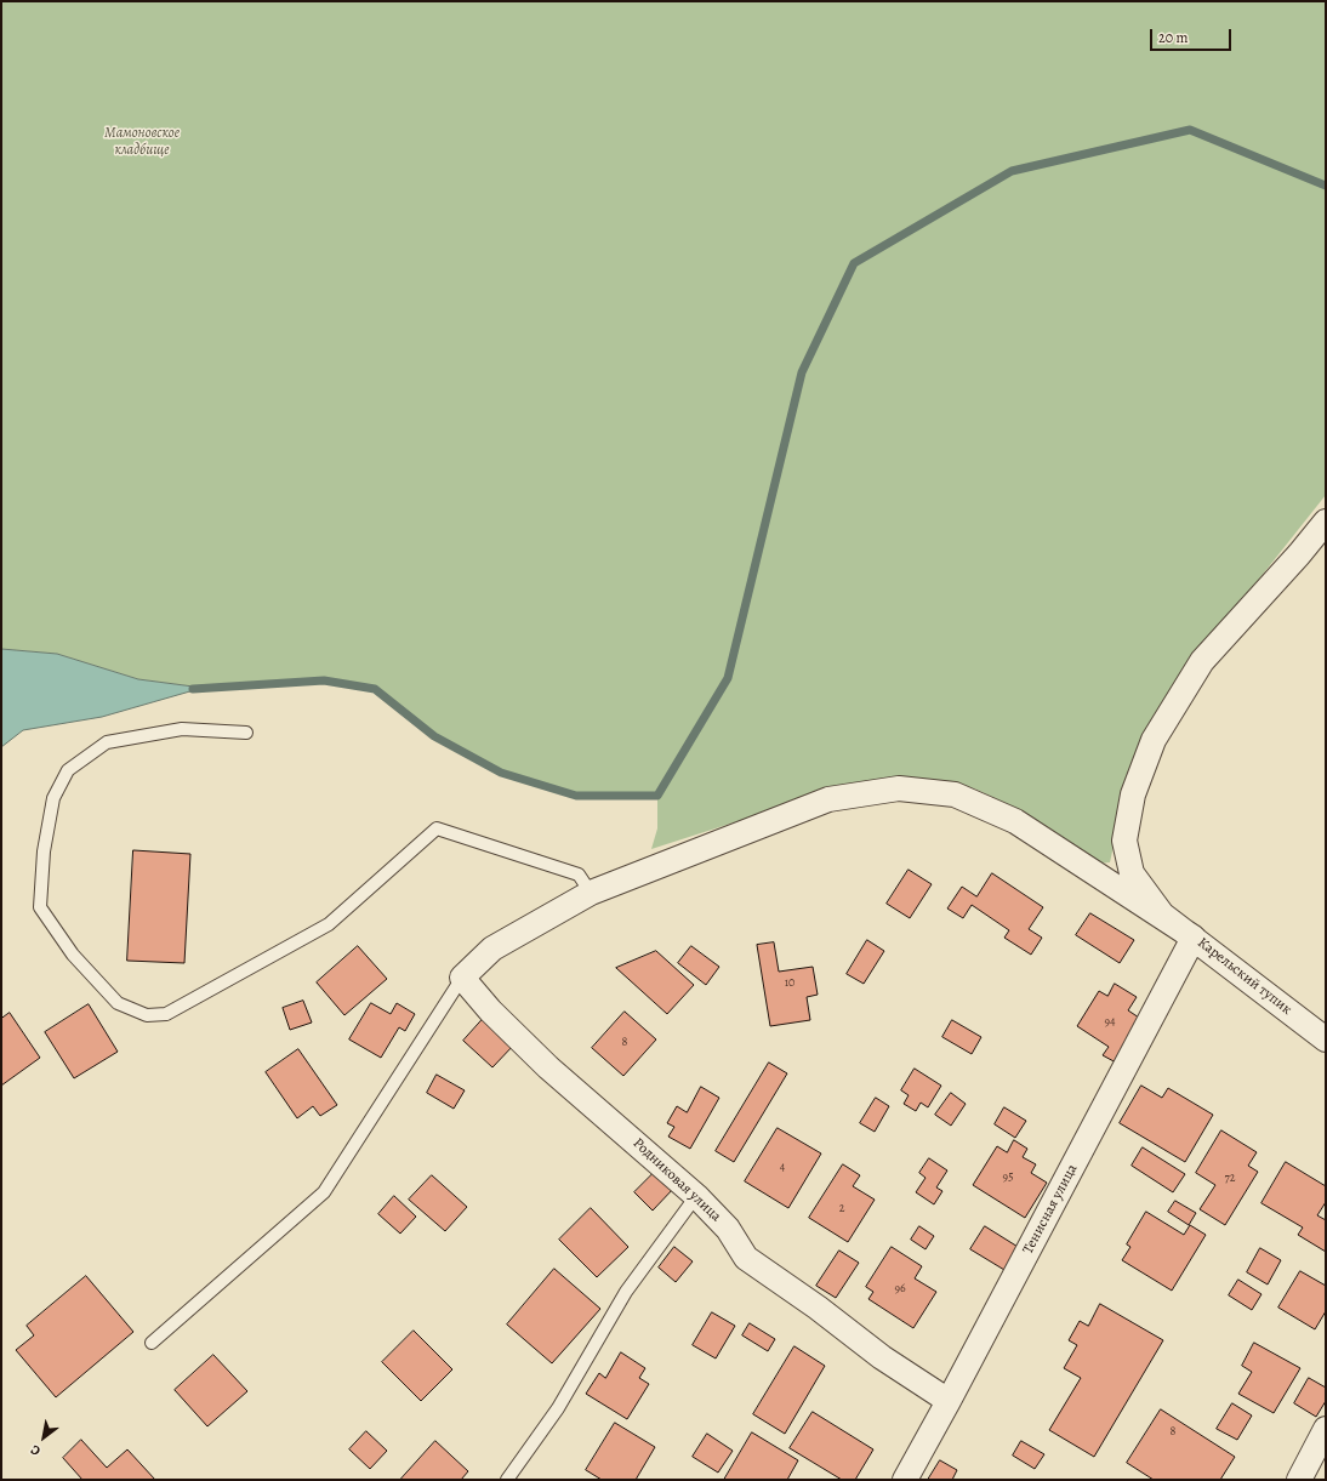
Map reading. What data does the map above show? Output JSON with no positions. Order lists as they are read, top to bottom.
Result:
{
  "streets": {
    "street": ["Карельский тупик", "Родниковая улица", "Тенисная улица"]
  },
  "crossings": [
    ["Карельский тупик", "Тенисная улица"],
    ["Родниковая улица", "Тенисная улица"]
  ],
  "parks": ["Мамоновское кладбище"],
  "house_numbers": [
    "10",
    "94",
    "8",
    "4",
    "95",
    "72",
    "2",
    "96",
    "8"
  ],
  "scale_bar": "20 m",
  "north": "bottom left"
}
